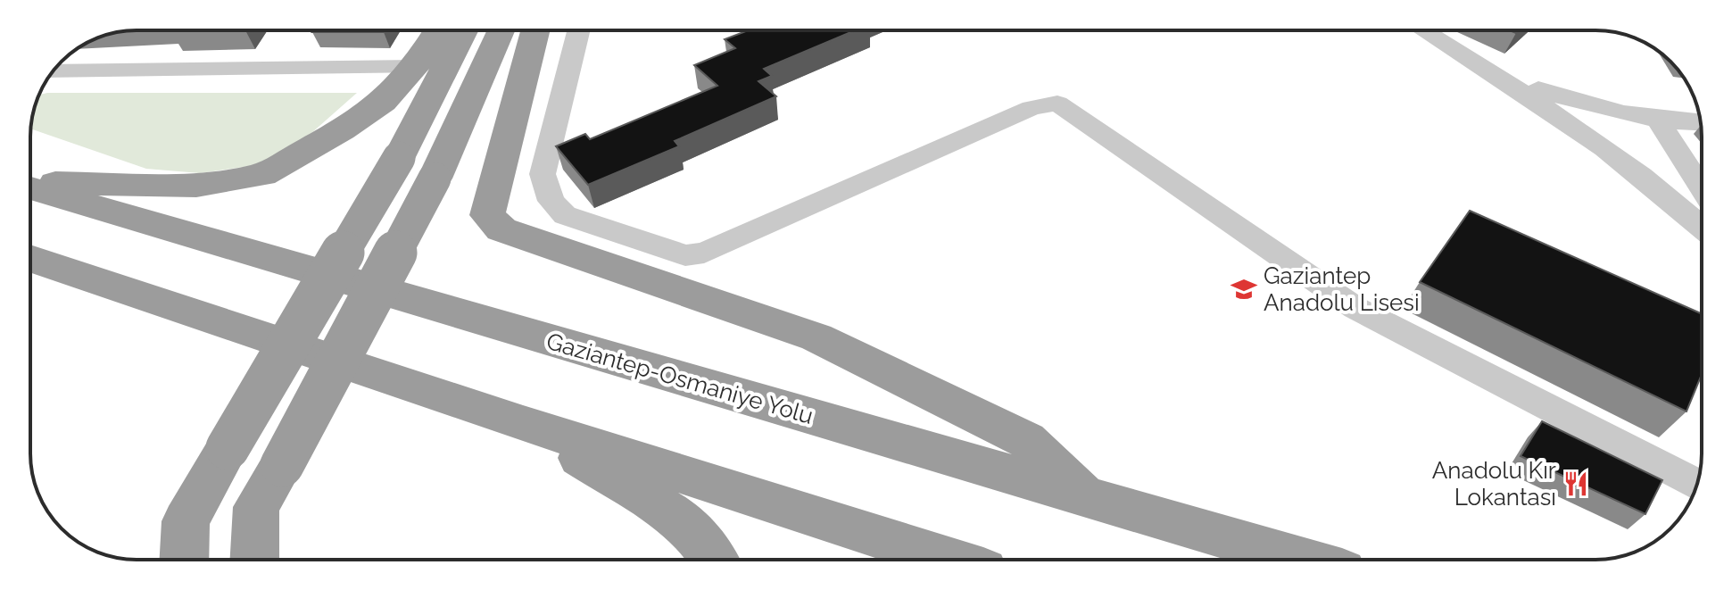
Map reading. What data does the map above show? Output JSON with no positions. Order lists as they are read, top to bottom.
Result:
{
  "streets": {
    "highway": ["Gaziantep-Osmaniye Yolu"]
  },
  "places": {
    "school or university": ["Gaziantep Anadolu Lisesi"],
    "restaurant": ["Anadolu Kır Lokantası"]
  }
}
